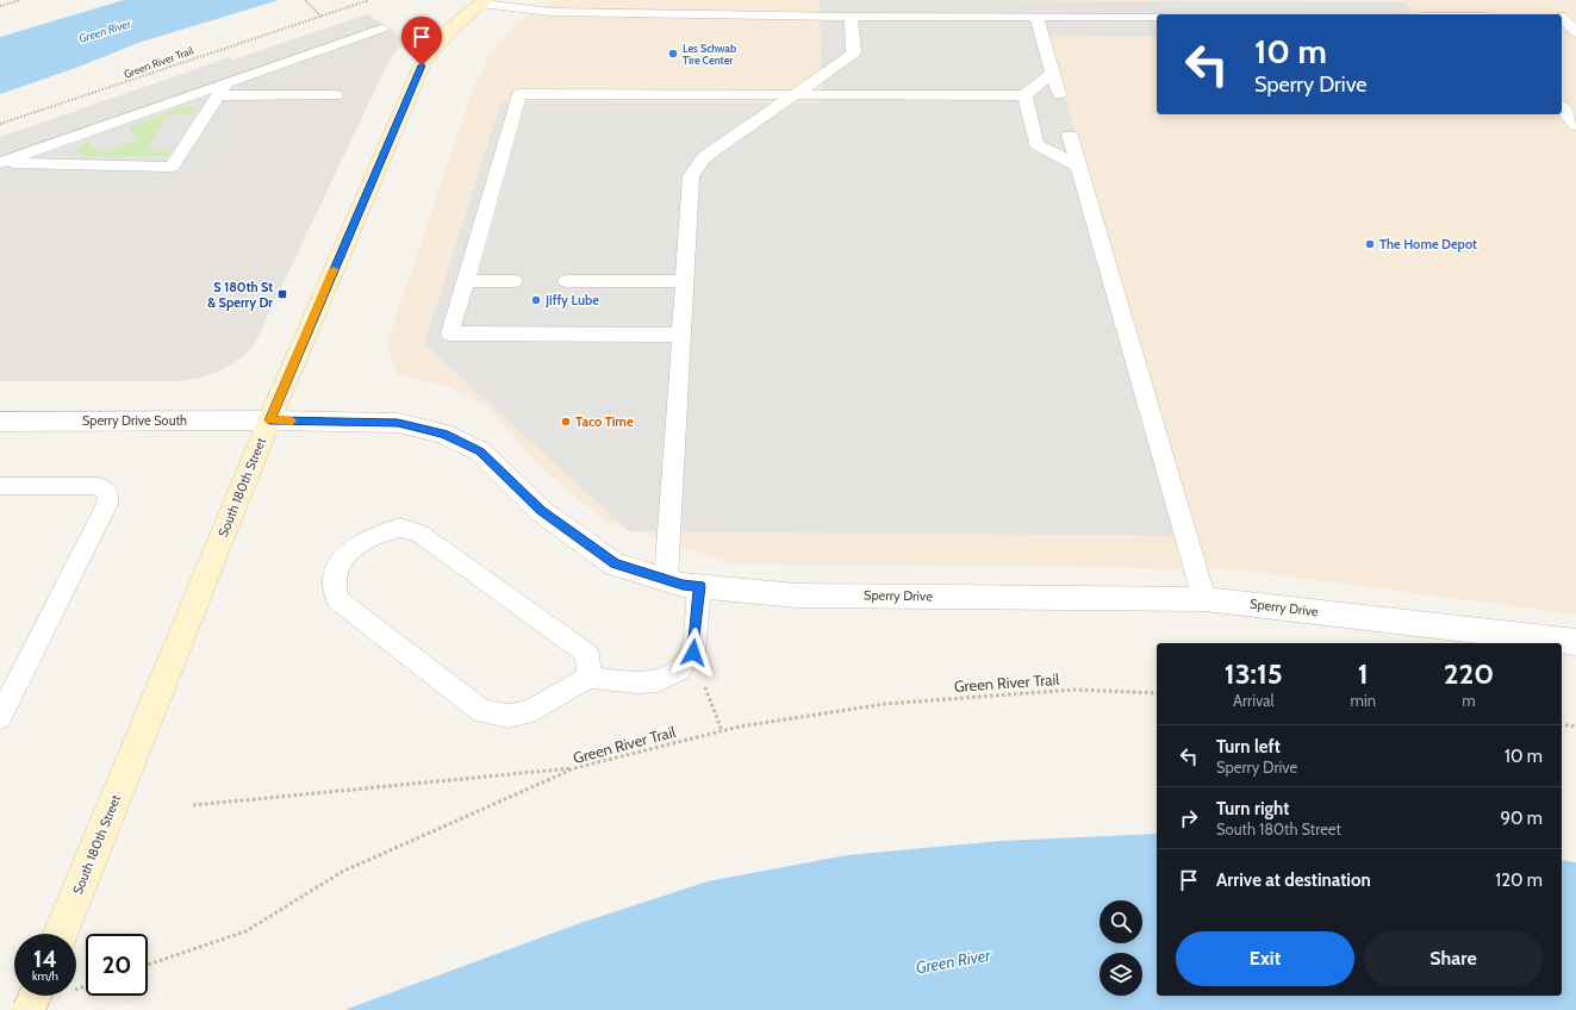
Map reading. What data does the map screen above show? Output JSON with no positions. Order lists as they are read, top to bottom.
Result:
{
  "streets": {
    "main road": ["South 180th Street"],
    "street": ["Sperry Drive South", "Sperry Drive"],
    "path": ["Green River Trail"]
  },
  "crossings": [
    ["Sperry Drive South", "South 180th Street"],
    ["Sperry Drive South", "Sperry Drive"],
    ["South 180th Street", "Sperry Drive"]
  ],
  "water": ["Green River"],
  "places": {
    "other": [
      "Les Schwab Tire Center",
      "The Home Depot",
      "Jiffy Lube",
      "Taco Time"
    ],
    "transit": ["S 180th St & Sperry Dr"]
  },
  "page": {
    "turn": ["10 m", "Sperry Drive"],
    "eta": [
      "13:15",
      "Arrival",
      "1",
      "min",
      "220",
      "m"
    ],
    "list": [
      {
        "name": "Turn left",
        "note": "Sperry Drive",
        "value": "10 m"
      },
      {
        "name": "Turn right",
        "note": "South 180th Street",
        "value": "90 m"
      },
      {
        "name": "Arrive at destination",
        "value": "120 m"
      }
    ],
    "buttons": ["Exit", "Share"],
    "speed": "14 km/h",
    "limit": "20"
  }
}
